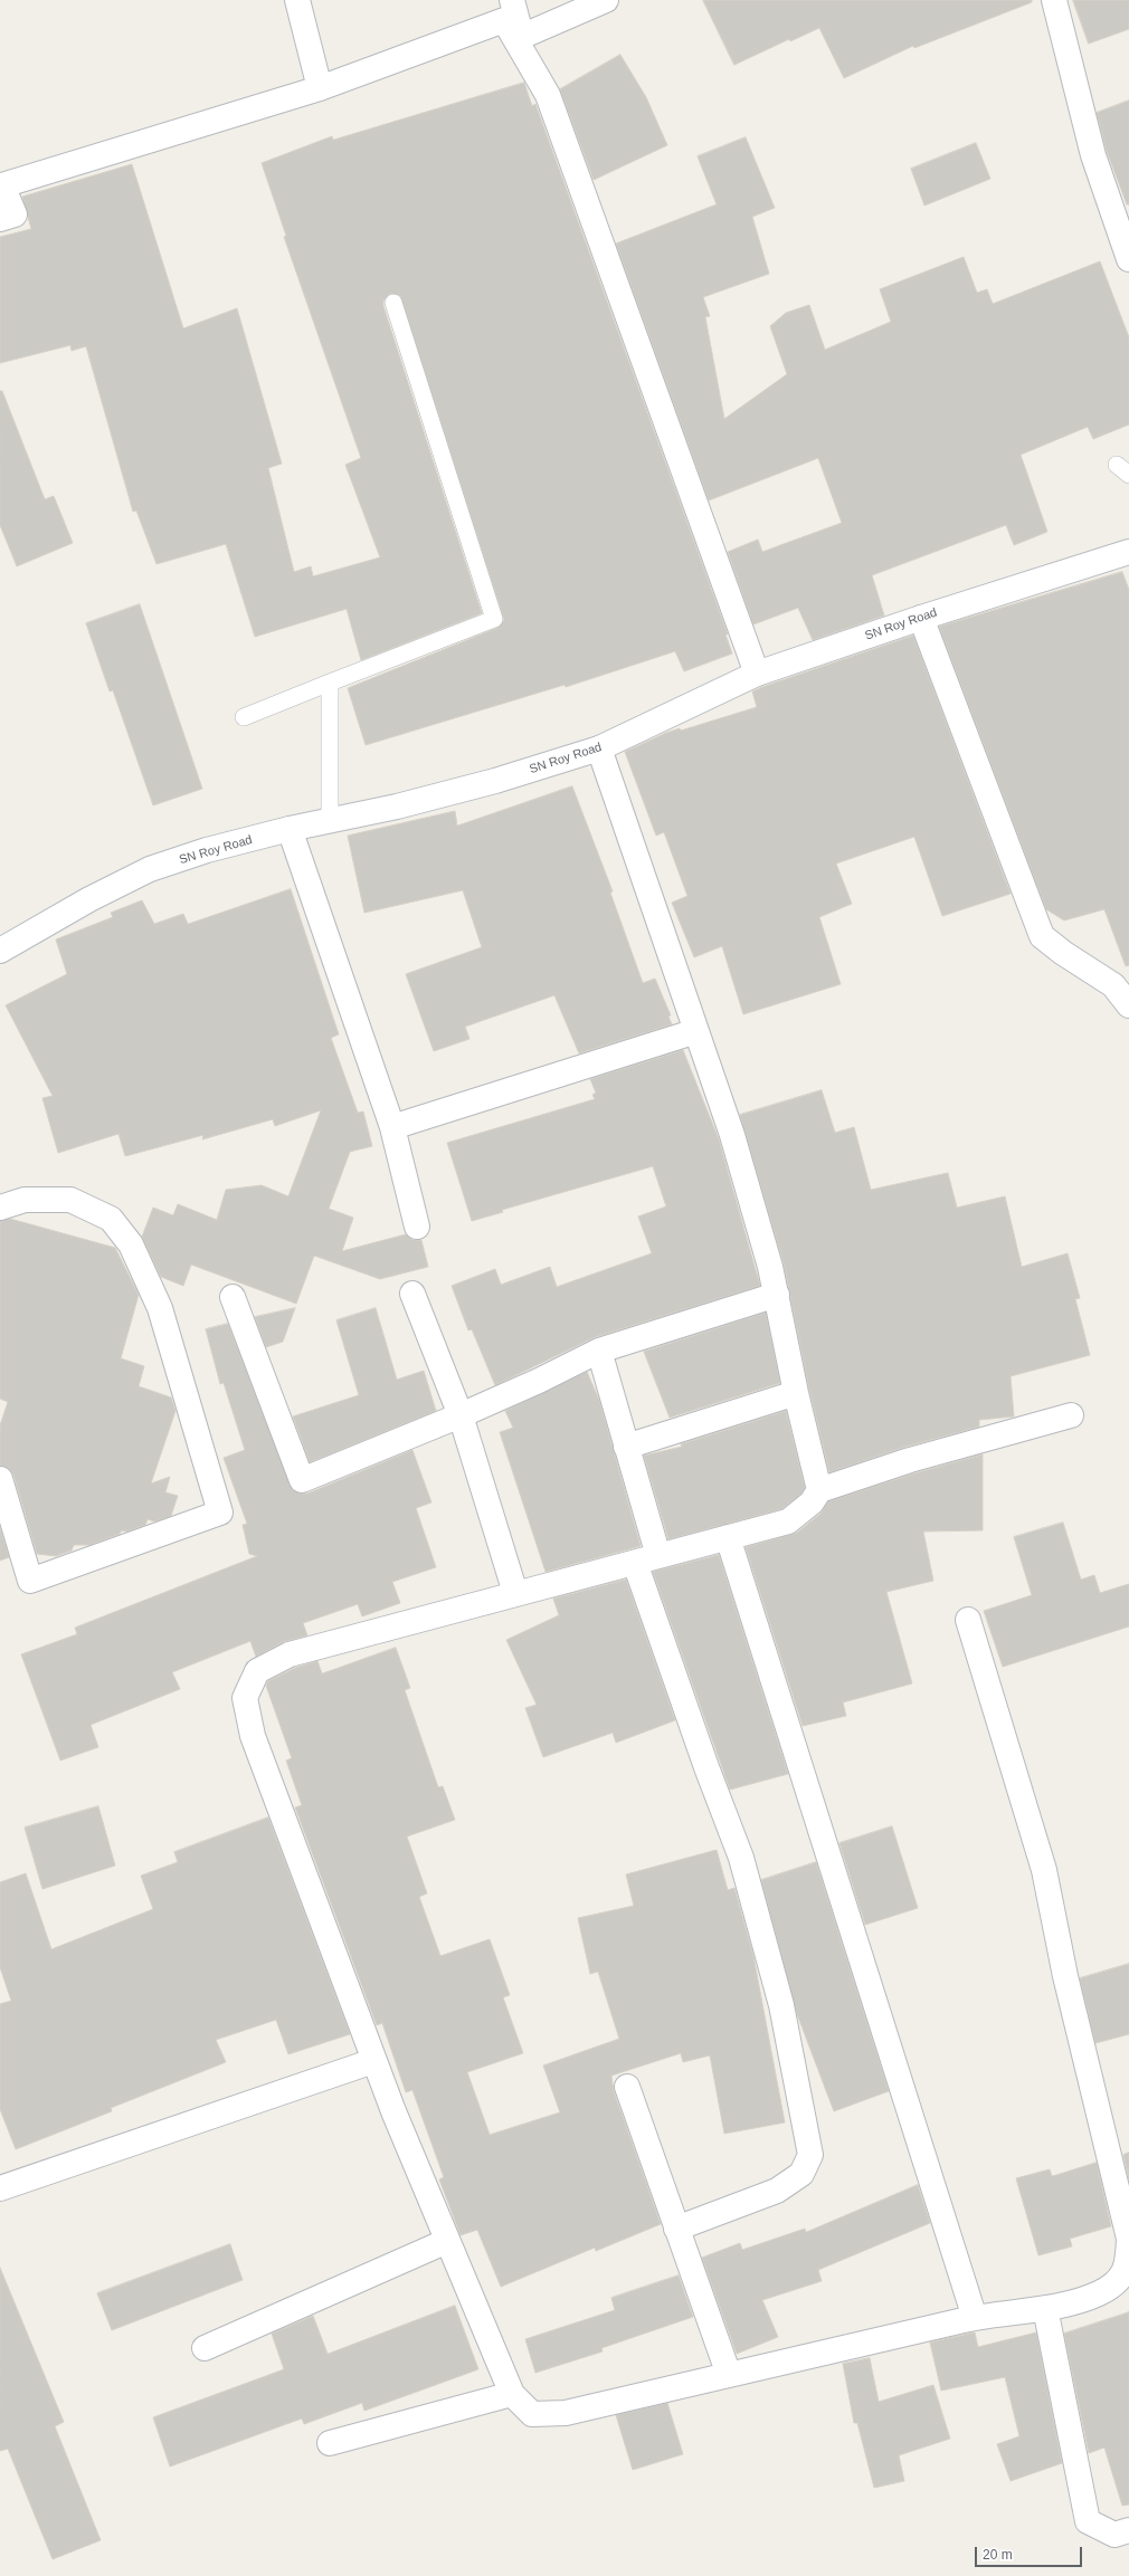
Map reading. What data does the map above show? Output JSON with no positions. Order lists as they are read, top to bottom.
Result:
{
  "streets": {
    "street": ["SN Roy Road"]
  },
  "scale_bar": "20 m"
}
